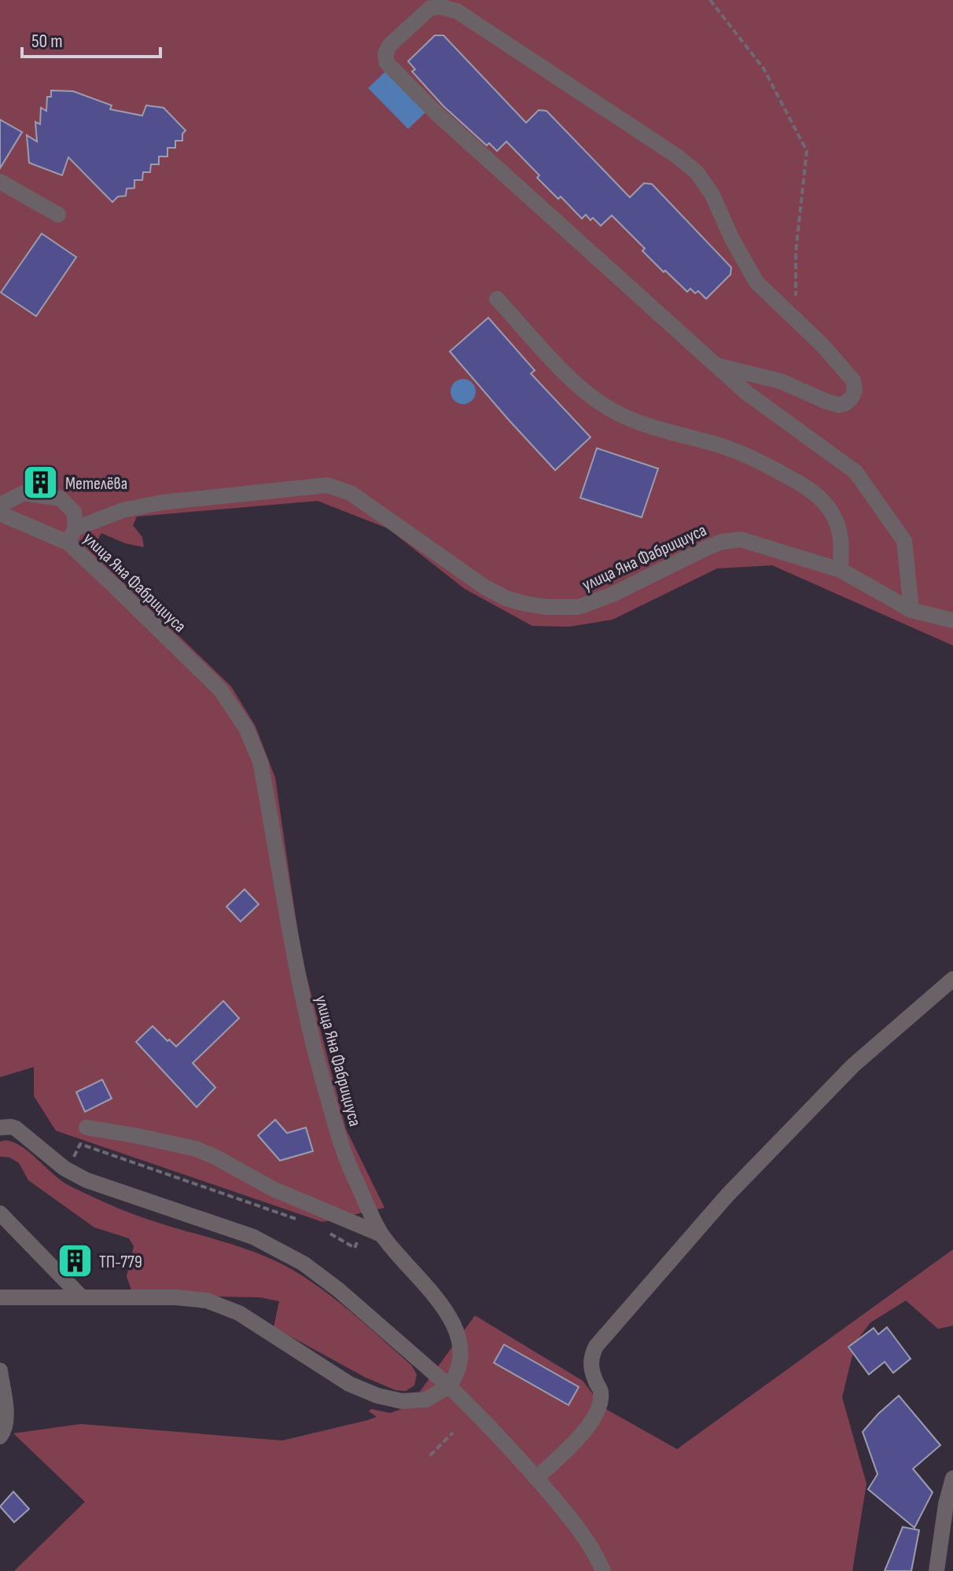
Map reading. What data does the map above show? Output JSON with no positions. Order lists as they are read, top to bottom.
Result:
{
  "streets": {
    "street": ["улица Яна Фабрициуса"]
  },
  "places": {
    "building": ["Метелёва", "ТП-779"]
  },
  "scale_bar": "50 m"
}
